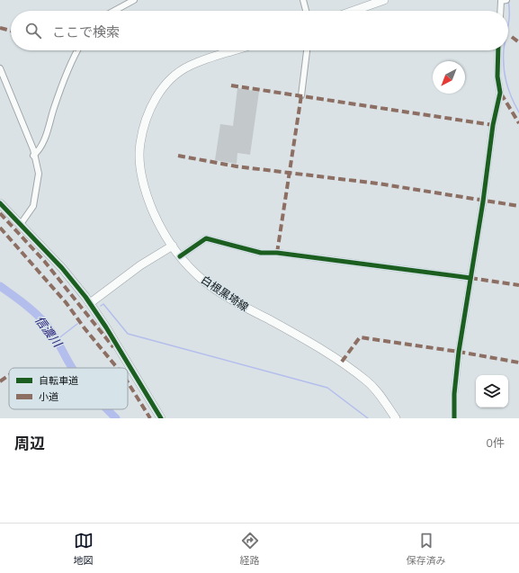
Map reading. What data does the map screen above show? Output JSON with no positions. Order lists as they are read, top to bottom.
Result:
{
  "streets": {
    "main road": ["白根黒埼線"]
  },
  "water": ["信濃川"],
  "legend": ["自転車道", "小道"],
  "north": "bottom left",
  "page": {
    "search": "ここで検索",
    "heading": ["周辺", "0件"],
    "nav": ["地図", "経路", "保存済み"]
  }
}
